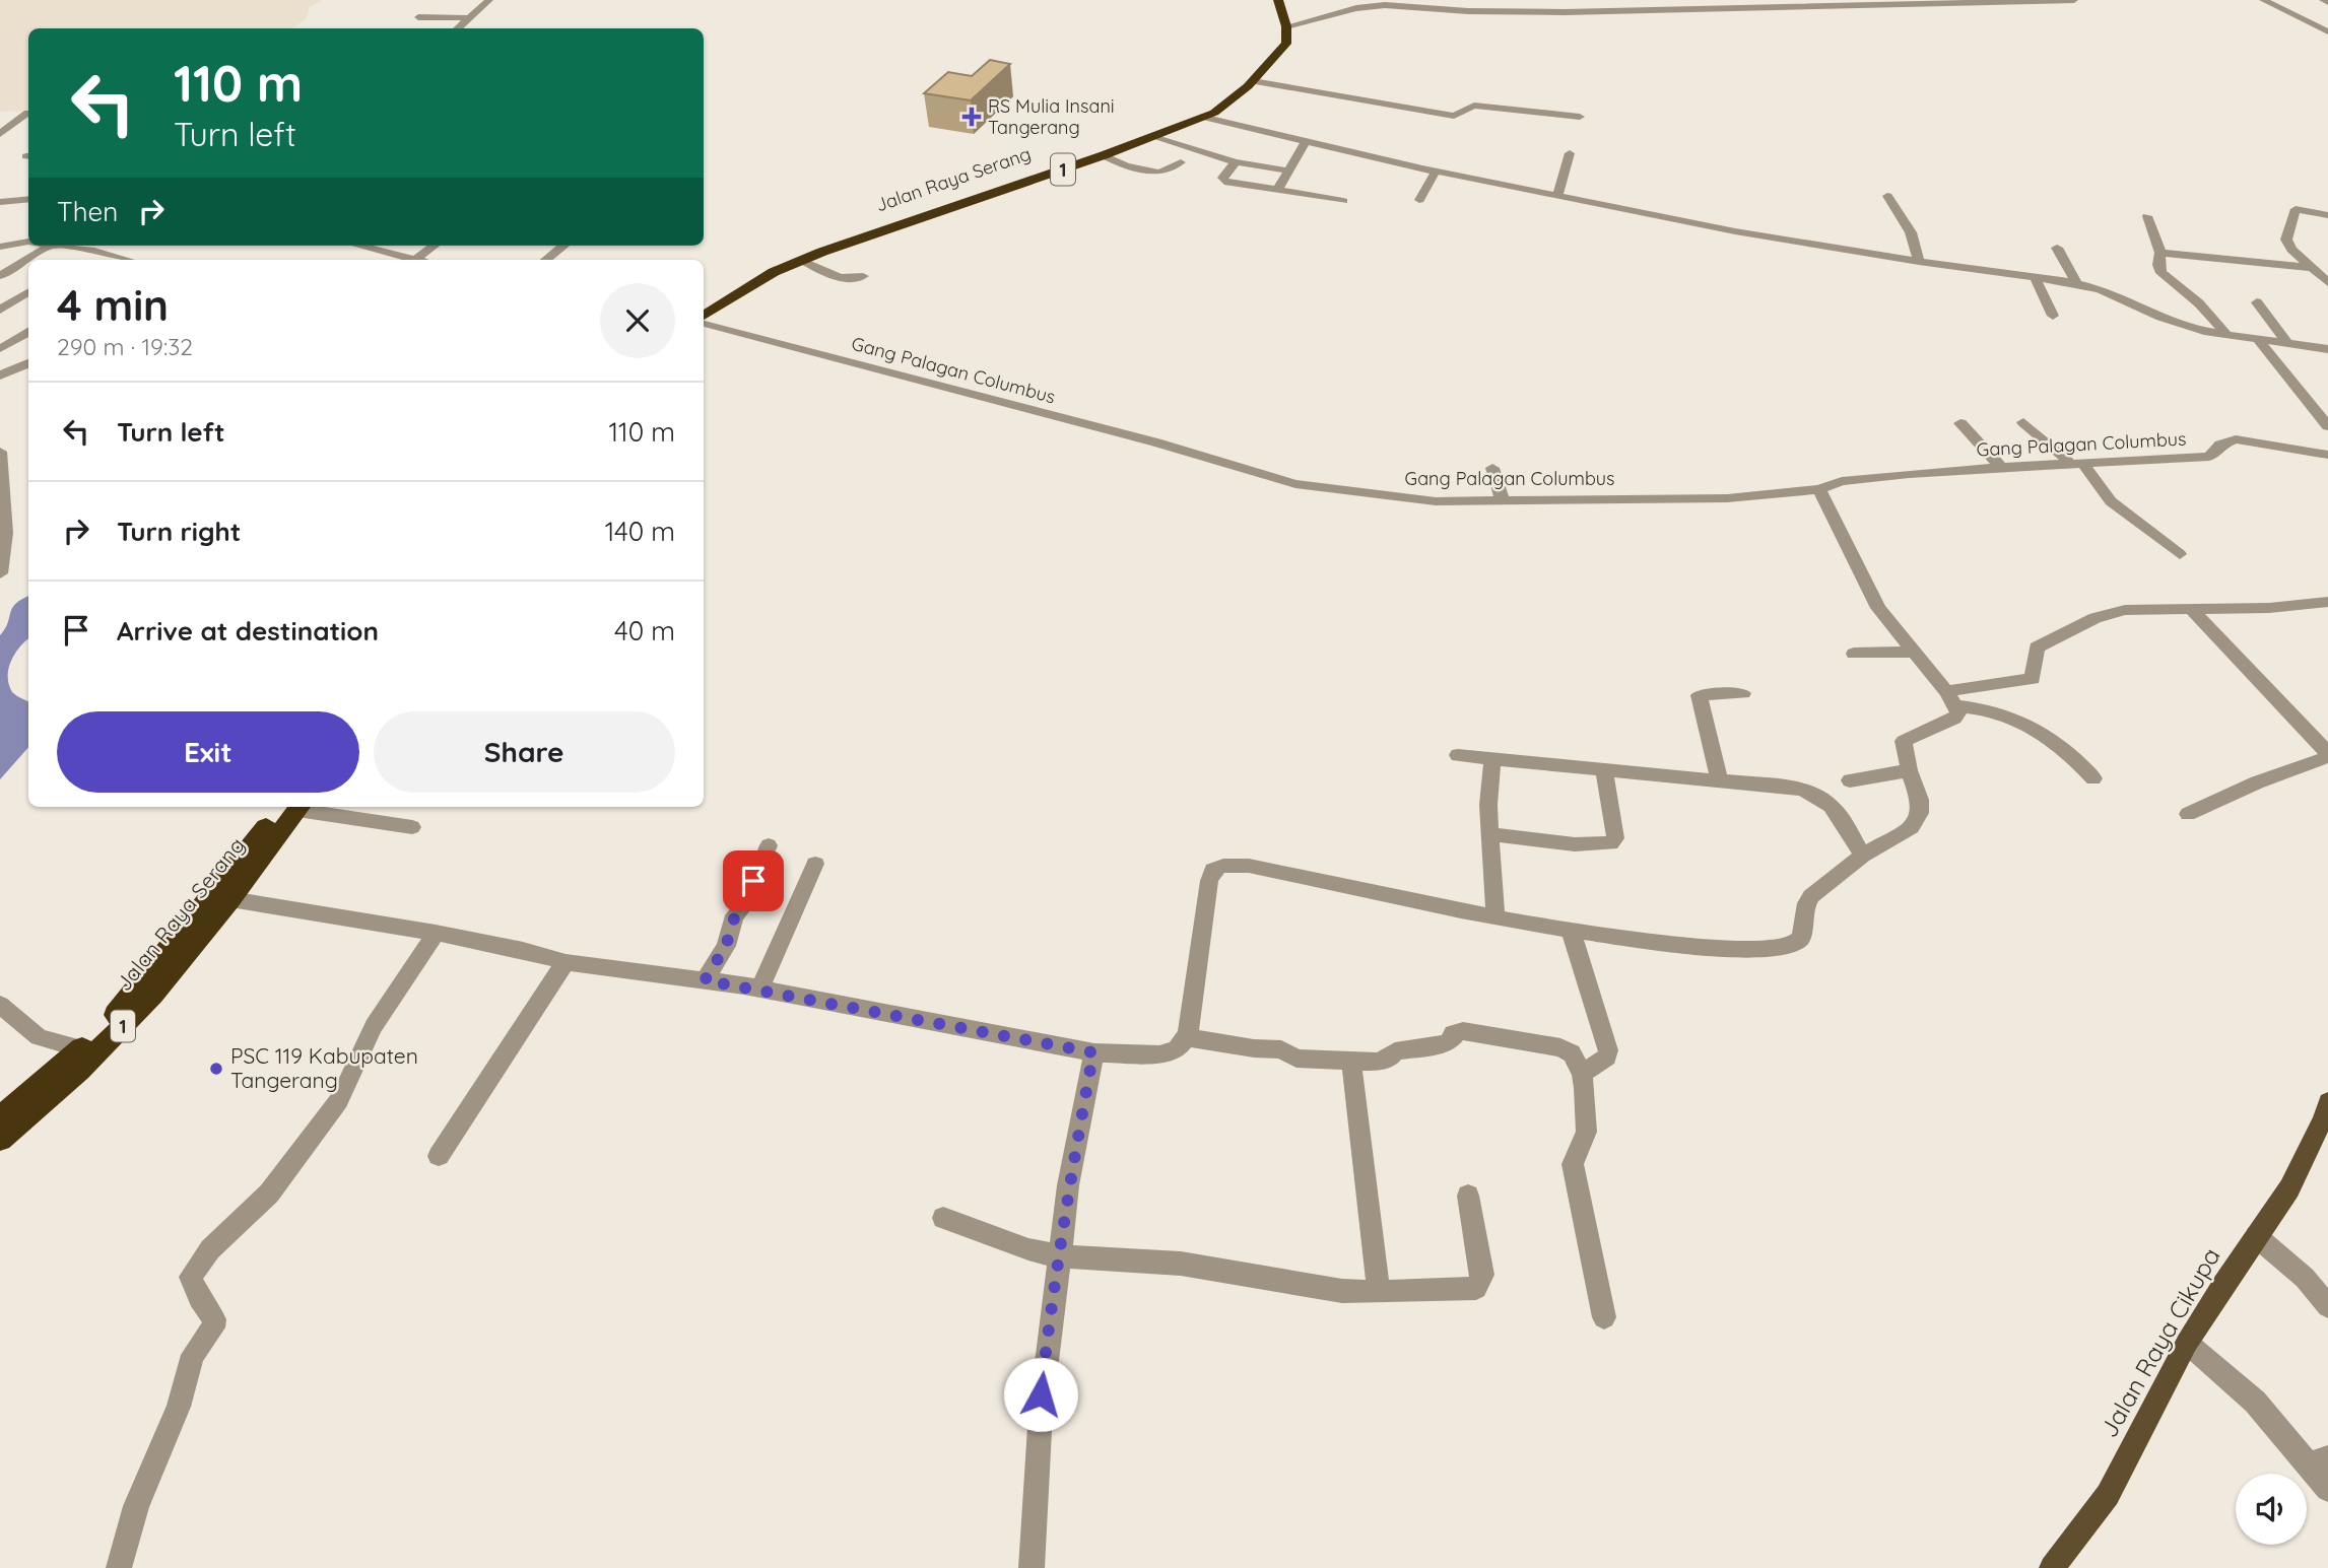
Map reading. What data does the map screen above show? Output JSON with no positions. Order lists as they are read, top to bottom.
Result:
{
  "streets": {
    "highway": ["1", "Jalan Raya Serang"],
    "main road": ["Jalan Raya Cikupa"],
    "street": ["Gang Palagan Columbus"]
  },
  "places": {
    "health": ["RS Mulia Insani Tangerang"],
    "other": ["PSC 119 Kabupaten Tangerang"]
  },
  "page": {
    "turn": ["110 m", "Turn left"],
    "then": "Then",
    "heading": ["4 min", "290 m · 19:32"],
    "list": [
      {
        "name": "Turn left",
        "value": "110 m"
      },
      {
        "name": "Turn right",
        "value": "140 m"
      },
      {
        "name": "Arrive at destination",
        "value": "40 m"
      }
    ],
    "buttons": ["Exit", "Share"]
  }
}
